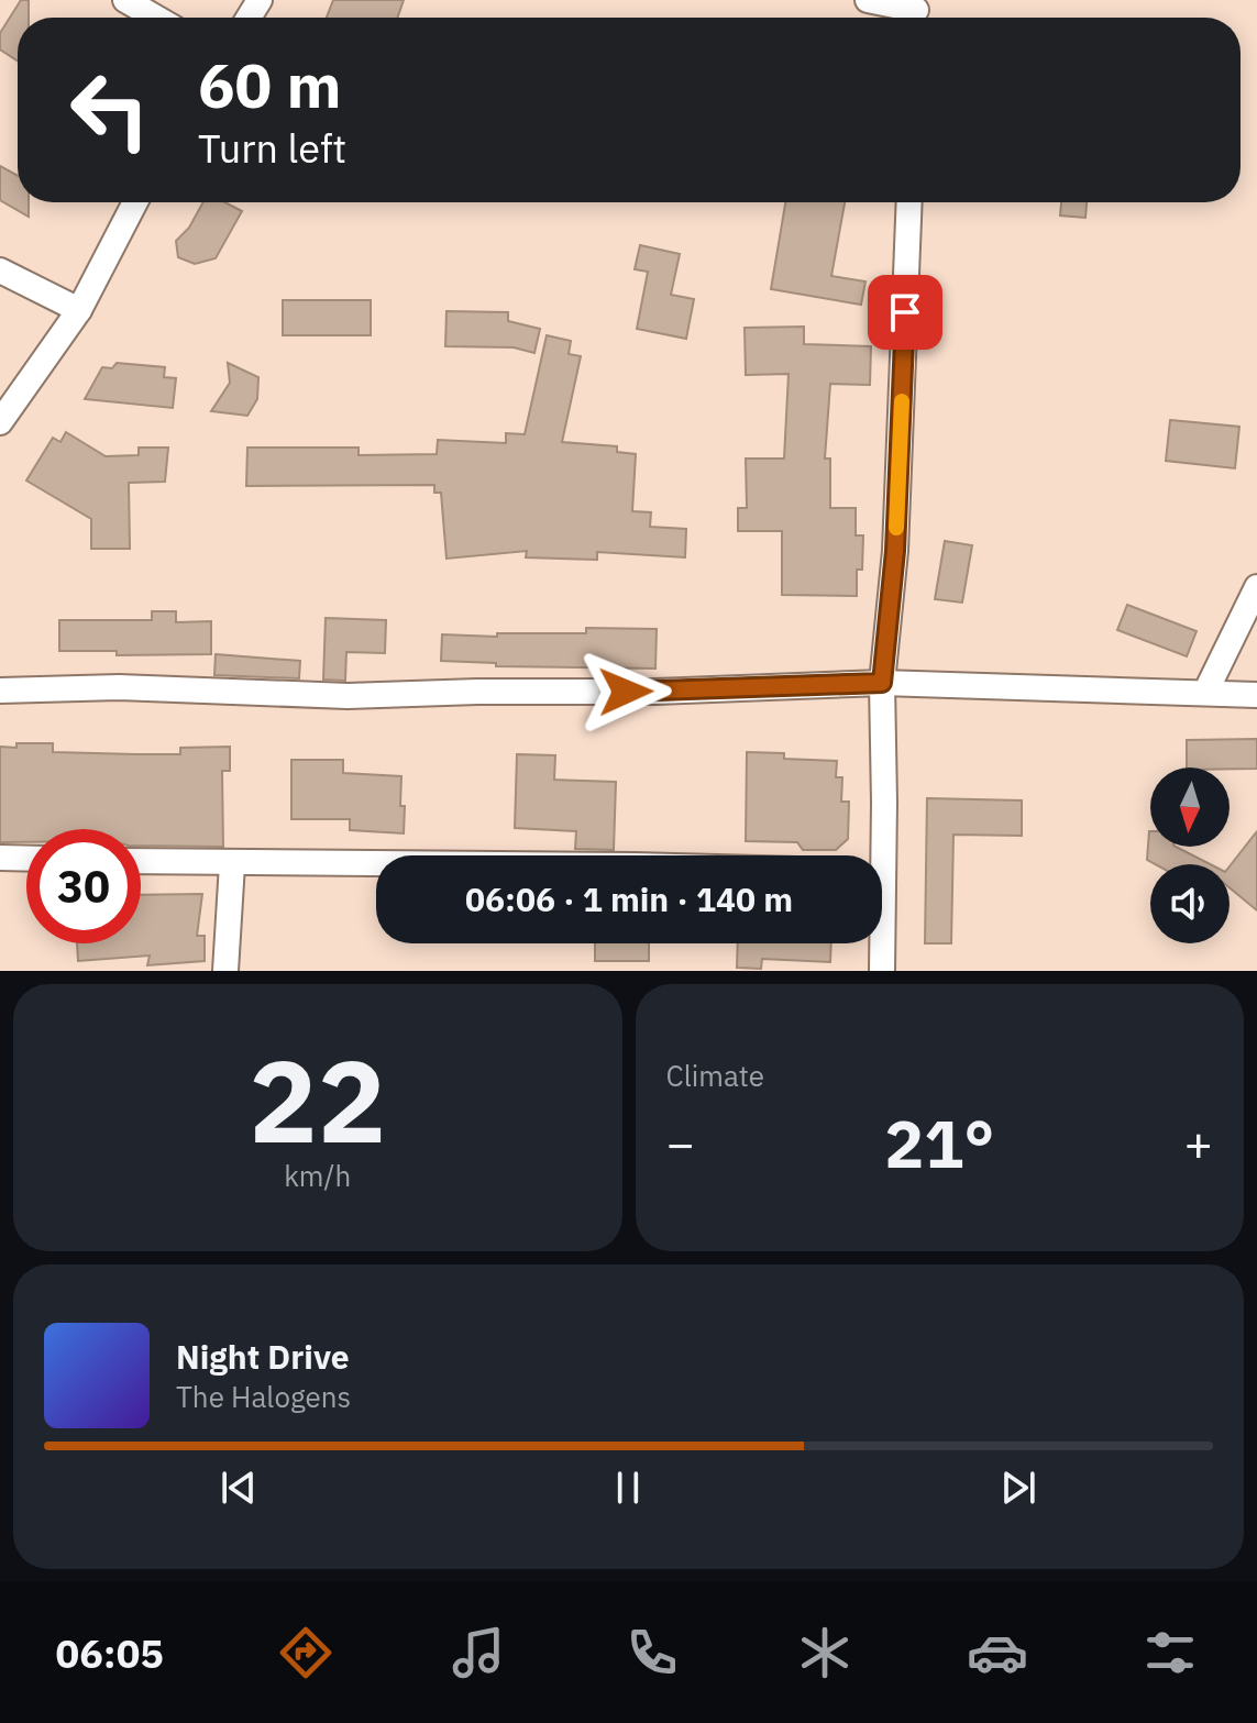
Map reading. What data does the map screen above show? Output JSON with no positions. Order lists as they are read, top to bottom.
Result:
{
  "north": "bottom",
  "page": {
    "turn": ["60 m", "Turn left"],
    "limit": "30",
    "trip": "06:06 · 1 min · 140 m",
    "tile": [
      ["22", "km/h"],
      "Climate"
    ],
    "heat": ["−", "21°", "+"],
    "song": ["Night Drive", "The Halogens"],
    "tabs": "06:05"
  }
}
